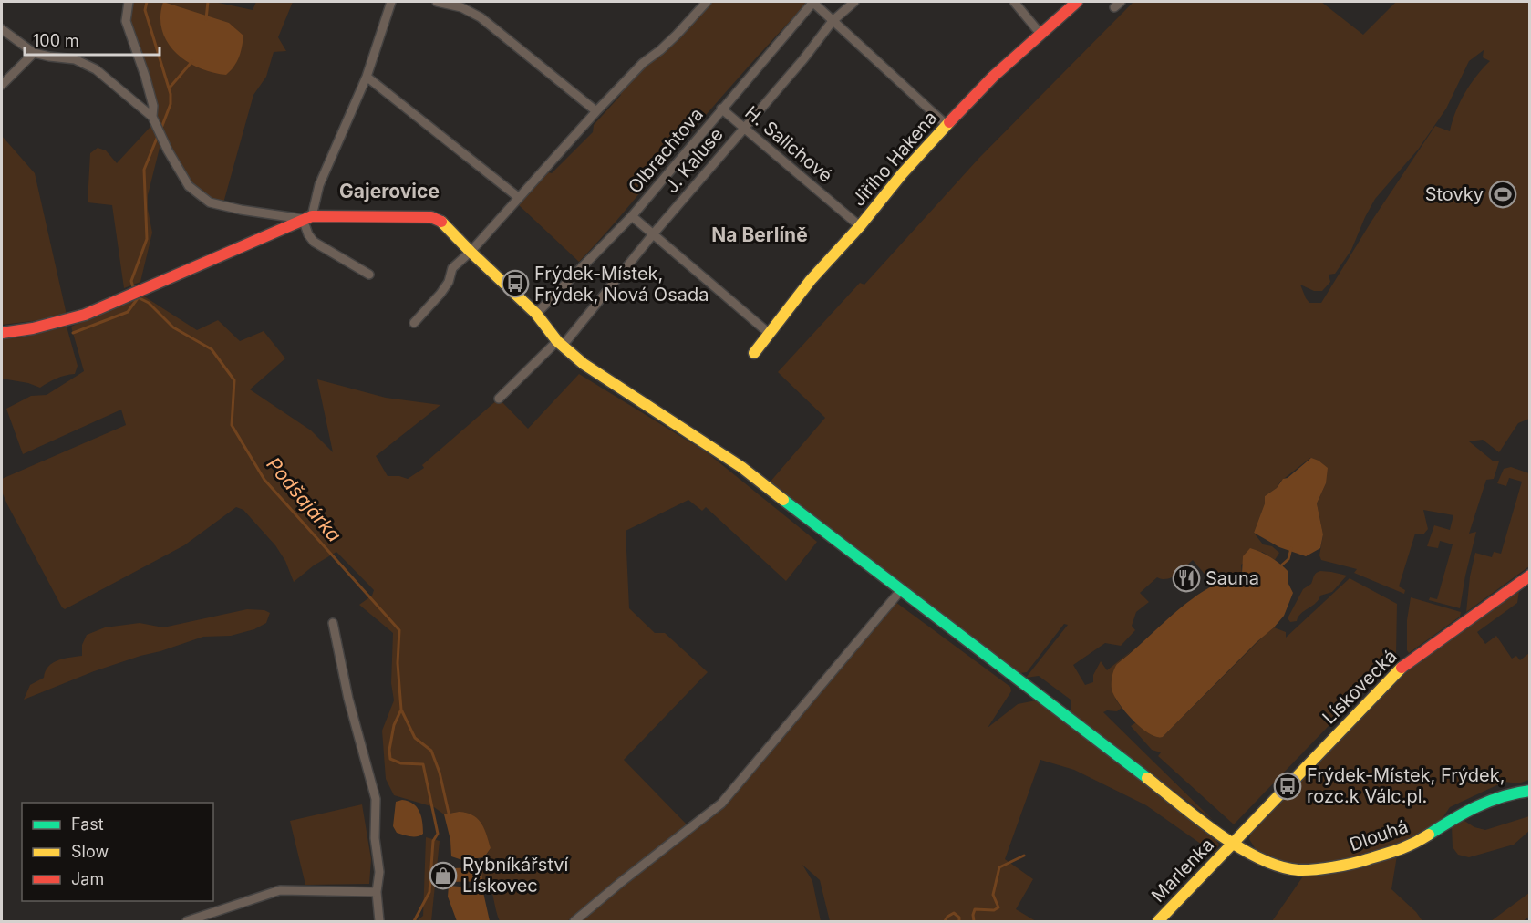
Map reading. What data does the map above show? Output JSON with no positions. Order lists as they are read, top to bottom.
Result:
{
  "streets": {
    "street": [
      "H. Salichové",
      "Olbrachtova",
      "Jiřího Hakena",
      "J. Kaluse",
      "Lískovecká",
      "Dlouhá",
      "Marlenka"
    ]
  },
  "crossings": [
    ["H. Salichové", "Olbrachtova"],
    ["H. Salichové", "Jiřího Hakena"],
    ["H. Salichové", "J. Kaluse"],
    ["Olbrachtova", "Dlouhá"],
    ["J. Kaluse", "Dlouhá"],
    ["Lískovecká", "Dlouhá"],
    ["Lískovecká", "Marlenka"],
    ["Dlouhá", "Marlenka"]
  ],
  "districts": ["Gajerovice", "Na Berlíně"],
  "water": ["Podšajárka"],
  "places": {
    "sports": ["Stovky"],
    "bus stop": ["Frýdek-Místek, Frýdek, Nová Osada", "Frýdek-Místek, Frýdek, rozc.k Válc.pl."],
    "restaurant": ["Sauna"],
    "shop": ["Rybníkářství Lískovec"]
  },
  "legend": ["Fast", "Slow", "Jam"],
  "scale_bar": "100 m"
}
